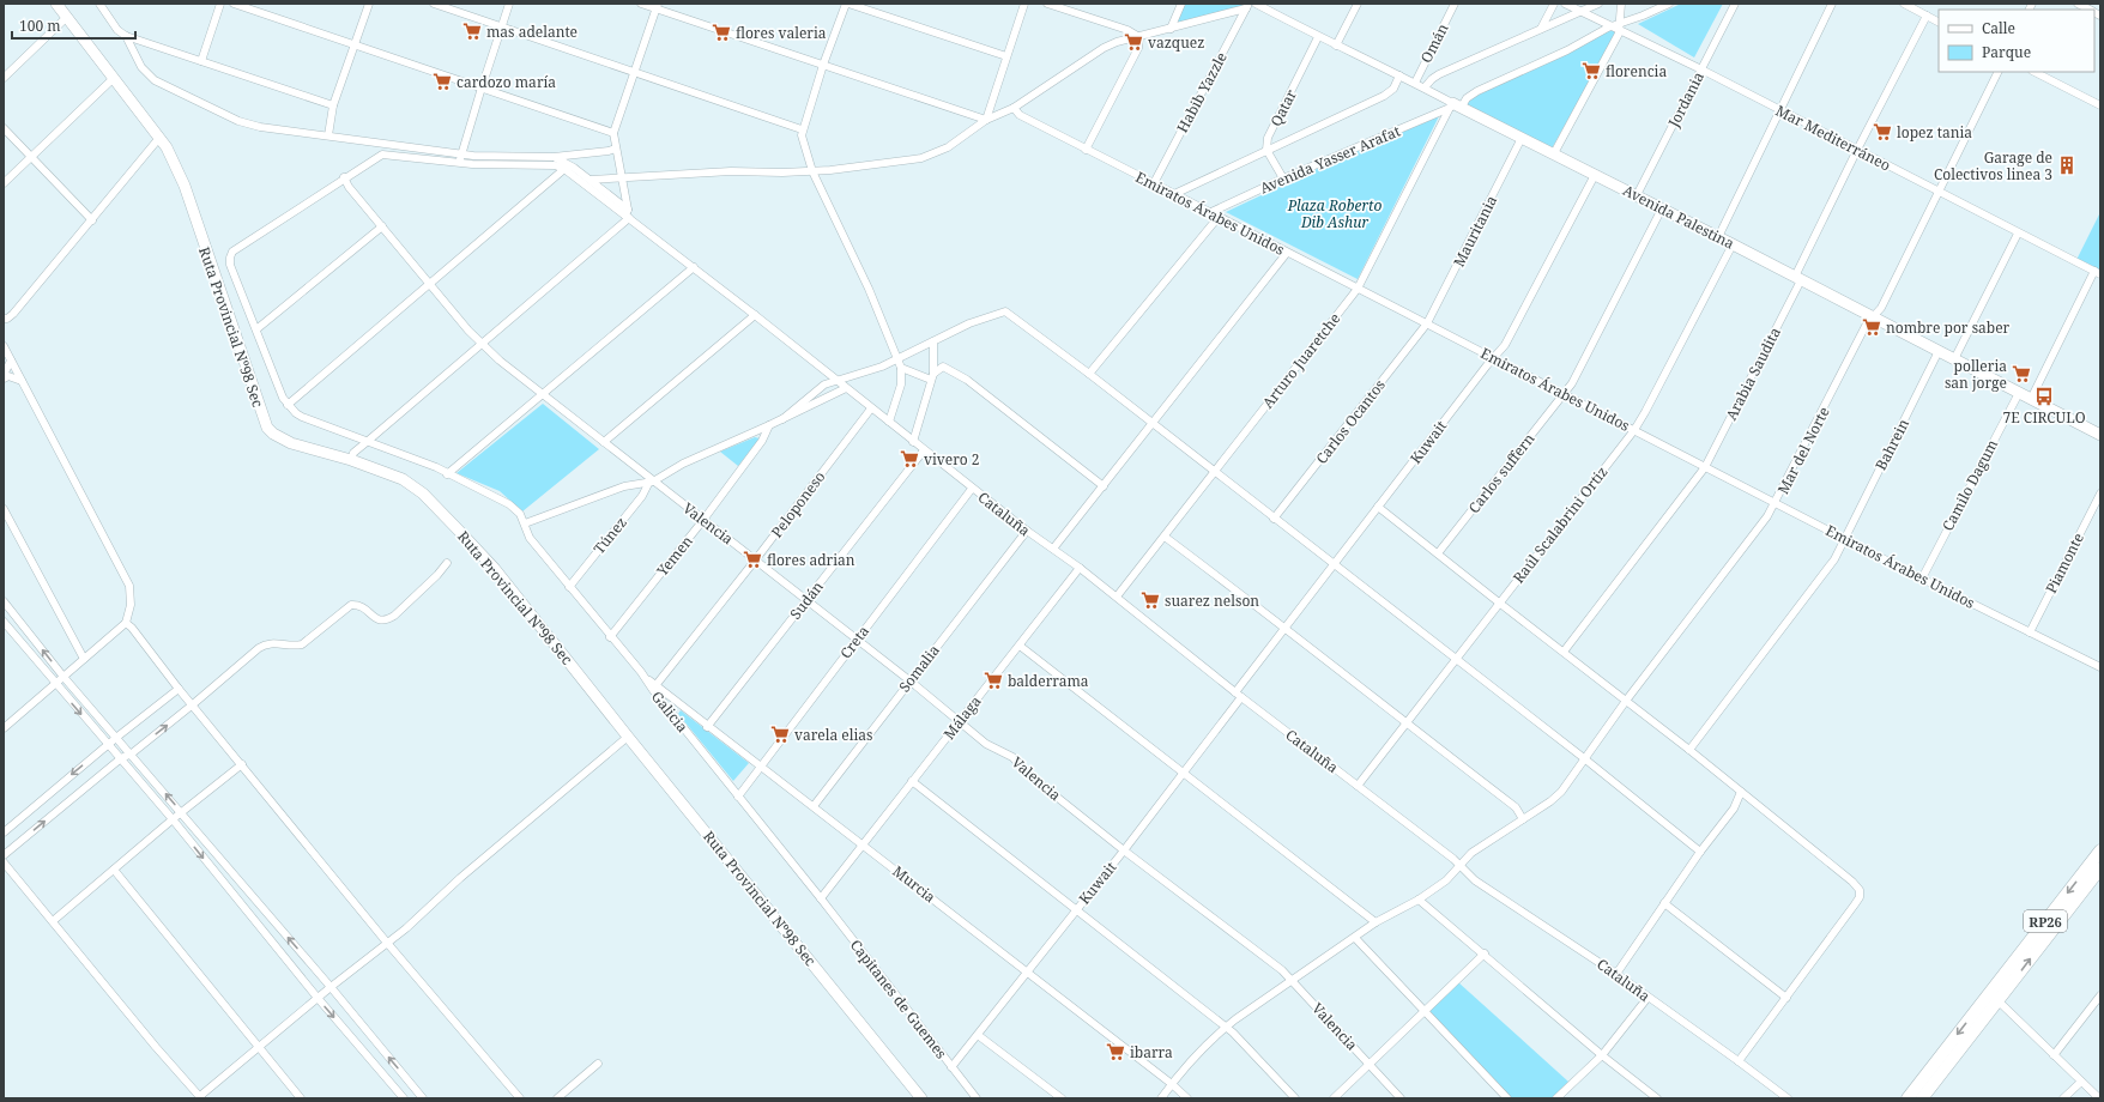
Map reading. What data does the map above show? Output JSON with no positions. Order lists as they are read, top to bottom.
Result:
{
  "streets": {
    "main road": ["RP26"],
    "street": [
      "Omán",
      "Habib Yazzle",
      "Jordania",
      "Qatar",
      "Mar Mediterráneo",
      "Avenida Yasser Arafat",
      "Emiratos Árabes Unidos",
      "Avenida Palestina",
      "Mauritania",
      "Ruta Provincial Nº98 Sec",
      "Arturo Juaretche",
      "Arabia Saudita",
      "Carlos Ocantos",
      "Kuwait",
      "Bahrein",
      "Mar del Norte",
      "Carlos suffern",
      "Camilo Dagum",
      "Peloponeso",
      "Cataluña",
      "Valencia",
      "Raúl Scalabrini Ortiz",
      "Túnez",
      "Yemen",
      "Piamonte",
      "Sudán",
      "Creta",
      "Somalia",
      "Galicia",
      "Málaga",
      "Murcia",
      "Capitanes de Guemes"
    ]
  },
  "crossings": [
    ["Omán", "Avenida Palestina"],
    ["Habib Yazzle", "Emiratos Árabes Unidos"],
    ["Jordania", "Mar Mediterráneo"],
    ["Jordania", "Avenida Palestina"],
    ["Qatar", "Avenida Palestina"],
    ["Mar Mediterráneo", "Avenida Yasser Arafat"],
    ["Mar Mediterráneo", "Arabia Saudita"],
    ["Mar Mediterráneo", "Mar del Norte"],
    ["Avenida Yasser Arafat", "Emiratos Árabes Unidos"],
    ["Avenida Yasser Arafat", "Avenida Palestina"],
    ["Avenida Yasser Arafat", "Arturo Juaretche"],
    ["Emiratos Árabes Unidos", "Mauritania"],
    ["Emiratos Árabes Unidos", "Arturo Juaretche"],
    ["Emiratos Árabes Unidos", "Arabia Saudita"],
    ["Emiratos Árabes Unidos", "Carlos Ocantos"],
    ["Emiratos Árabes Unidos", "Kuwait"],
    ["Emiratos Árabes Unidos", "Bahrein"],
    ["Emiratos Árabes Unidos", "Mar del Norte"],
    ["Emiratos Árabes Unidos", "Carlos suffern"],
    ["Emiratos Árabes Unidos", "Camilo Dagum"],
    ["Emiratos Árabes Unidos", "Raúl Scalabrini Ortiz"],
    ["Emiratos Árabes Unidos", "Piamonte"],
    ["Avenida Palestina", "Mauritania"],
    ["Avenida Palestina", "Arturo Juaretche"],
    ["Avenida Palestina", "Arabia Saudita"],
    ["Avenida Palestina", "Kuwait"],
    ["Avenida Palestina", "Bahrein"],
    ["Avenida Palestina", "Mar del Norte"],
    ["Avenida Palestina", "Camilo Dagum"],
    ["Avenida Palestina", "Raúl Scalabrini Ortiz"],
    ["Mauritania", "Carlos Ocantos"],
    ["Arturo Juaretche", "Cataluña"],
    ["Kuwait", "Cataluña"],
    ["Kuwait", "Valencia"],
    ["Kuwait", "Murcia"],
    ["Kuwait", "Capitanes de Guemes"],
    ["Peloponeso", "Cataluña"],
    ["Peloponeso", "Valencia"],
    ["Peloponeso", "Galicia"],
    ["Peloponeso", "Murcia"],
    ["Cataluña", "Raúl Scalabrini Ortiz"],
    ["Cataluña", "Sudán"],
    ["Cataluña", "Creta"],
    ["Cataluña", "Somalia"],
    ["Cataluña", "Málaga"],
    ["Valencia", "Túnez"],
    ["Valencia", "Yemen"],
    ["Valencia", "Sudán"],
    ["Valencia", "Creta"],
    ["Valencia", "Somalia"],
    ["Valencia", "Málaga"],
    ["Túnez", "Galicia"],
    ["Yemen", "Galicia"],
    ["Sudán", "Murcia"],
    ["Creta", "Galicia"],
    ["Creta", "Murcia"],
    ["Somalia", "Murcia"],
    ["Galicia", "Málaga"],
    ["Galicia", "Murcia"],
    ["Galicia", "Capitanes de Guemes"],
    ["Málaga", "Murcia"],
    ["Málaga", "Capitanes de Guemes"]
  ],
  "parks": ["Plaza Roberto Dib Ashur"],
  "places": {
    "supermarket": [
      "mas adelante",
      "flores valeria",
      "vazquez",
      "florencia",
      "cardozo maría",
      "lopez tania",
      "nombre por saber",
      "polleria san jorge",
      "vivero 2",
      "flores adrian",
      "suarez nelson",
      "balderrama",
      "varela elias",
      "ibarra"
    ],
    "building": ["Garage de Colectivos linea 3"],
    "bus stop": ["7E CIRCULO"]
  },
  "legend": ["Calle", "Parque"],
  "scale_bar": "100 m"
}
